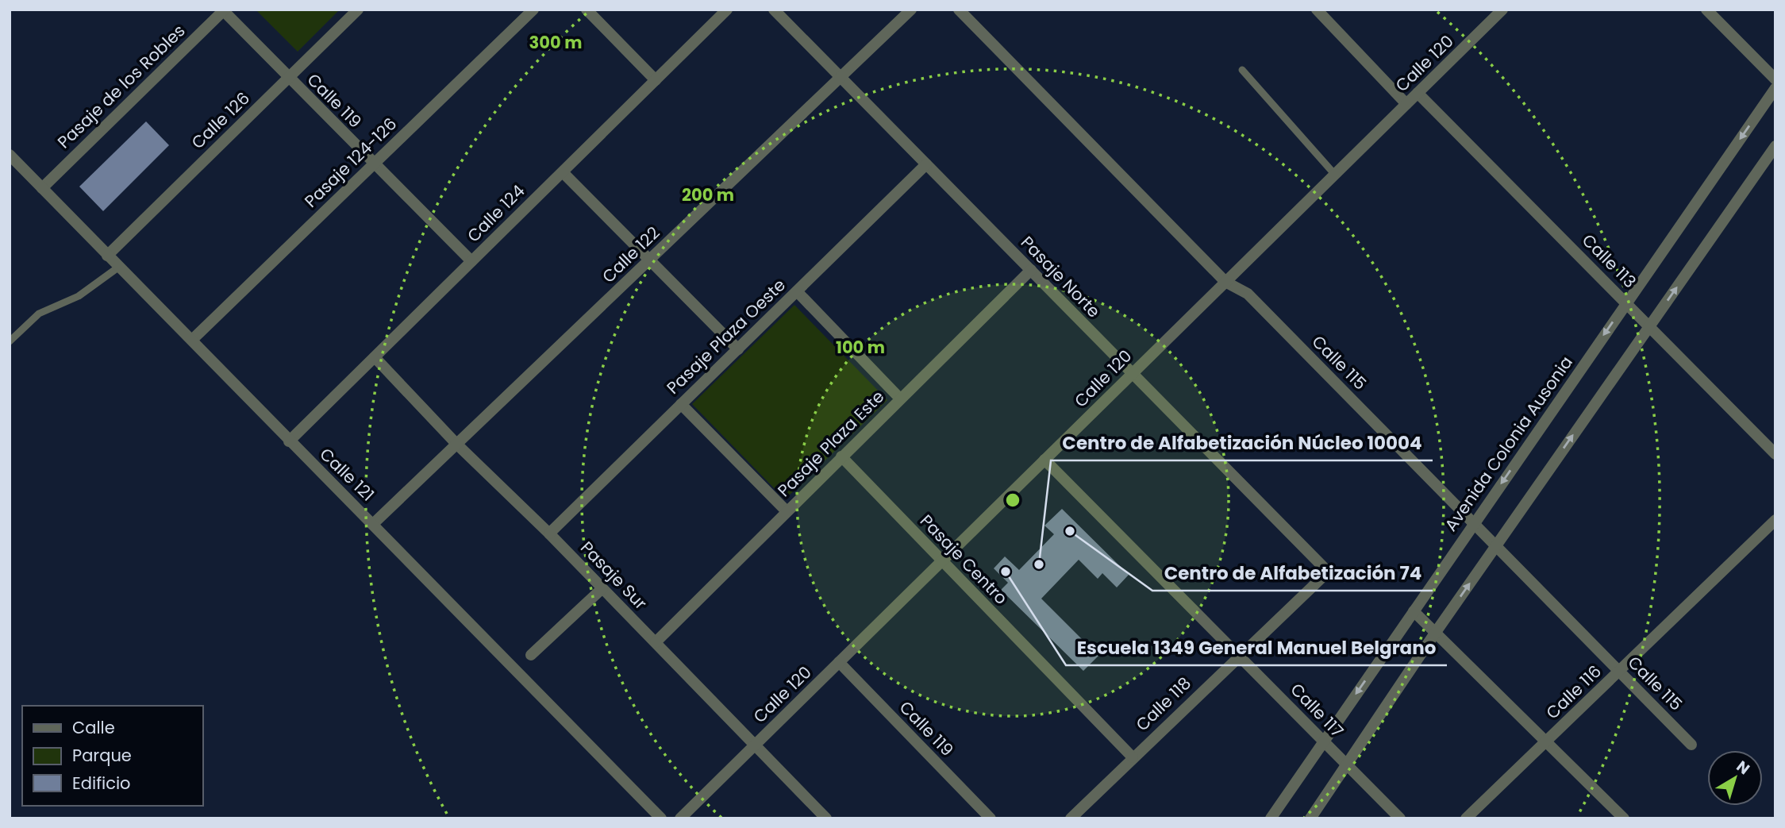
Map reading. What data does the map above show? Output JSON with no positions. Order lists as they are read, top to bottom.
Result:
{
  "streets": {
    "street": [
      "Calle 120",
      "Pasaje de los Robles",
      "Calle 119",
      "Calle 126",
      "Pasaje 124-126",
      "Calle 124",
      "Calle 122",
      "Calle 113",
      "Pasaje Norte",
      "Pasaje Plaza Oeste",
      "Calle 115",
      "Pasaje Plaza Este",
      "Avenida Colonia Ausonia",
      "Calle 121",
      "Pasaje Centro",
      "Pasaje Sur",
      "Calle 116",
      "Calle 118",
      "Calle 117"
    ]
  },
  "crossings": [
    ["Calle 120", "Calle 119"],
    ["Calle 120", "Calle 113"],
    ["Calle 120", "Pasaje Norte"],
    ["Calle 120", "Calle 115"],
    ["Calle 120", "Pasaje Centro"],
    ["Calle 120", "Pasaje Sur"],
    ["Calle 120", "Calle 117"],
    ["Pasaje de los Robles", "Calle 119"],
    ["Pasaje de los Robles", "Calle 121"],
    ["Calle 119", "Calle 126"],
    ["Calle 119", "Pasaje 124-126"],
    ["Calle 119", "Calle 124"],
    ["Calle 126", "Calle 121"],
    ["Pasaje 124-126", "Calle 121"],
    ["Calle 124", "Calle 121"],
    ["Calle 124", "Pasaje Sur"],
    ["Calle 122", "Pasaje Norte"],
    ["Calle 122", "Calle 121"],
    ["Calle 122", "Pasaje Sur"],
    ["Calle 113", "Avenida Colonia Ausonia"],
    ["Pasaje Norte", "Pasaje Plaza Oeste"],
    ["Pasaje Norte", "Pasaje Plaza Este"],
    ["Pasaje Norte", "Calle 118"],
    ["Pasaje Plaza Oeste", "Pasaje Sur"],
    ["Calle 115", "Avenida Colonia Ausonia"],
    ["Calle 115", "Calle 116"],
    ["Pasaje Plaza Este", "Pasaje Centro"],
    ["Pasaje Plaza Este", "Pasaje Sur"],
    ["Avenida Colonia Ausonia", "Calle 117"],
    ["Pasaje Centro", "Calle 118"],
    ["Calle 118", "Calle 117"]
  ],
  "places": ["Centro de Alfabetización 74", "Centro de Alfabetización Núcleo 10004", "Escuela 1349 General Manuel Belgrano"],
  "legend": ["Calle", "Parque", "Edificio"],
  "north": "top right",
  "rings": ["300 m", "200 m", "100 m"]
}
